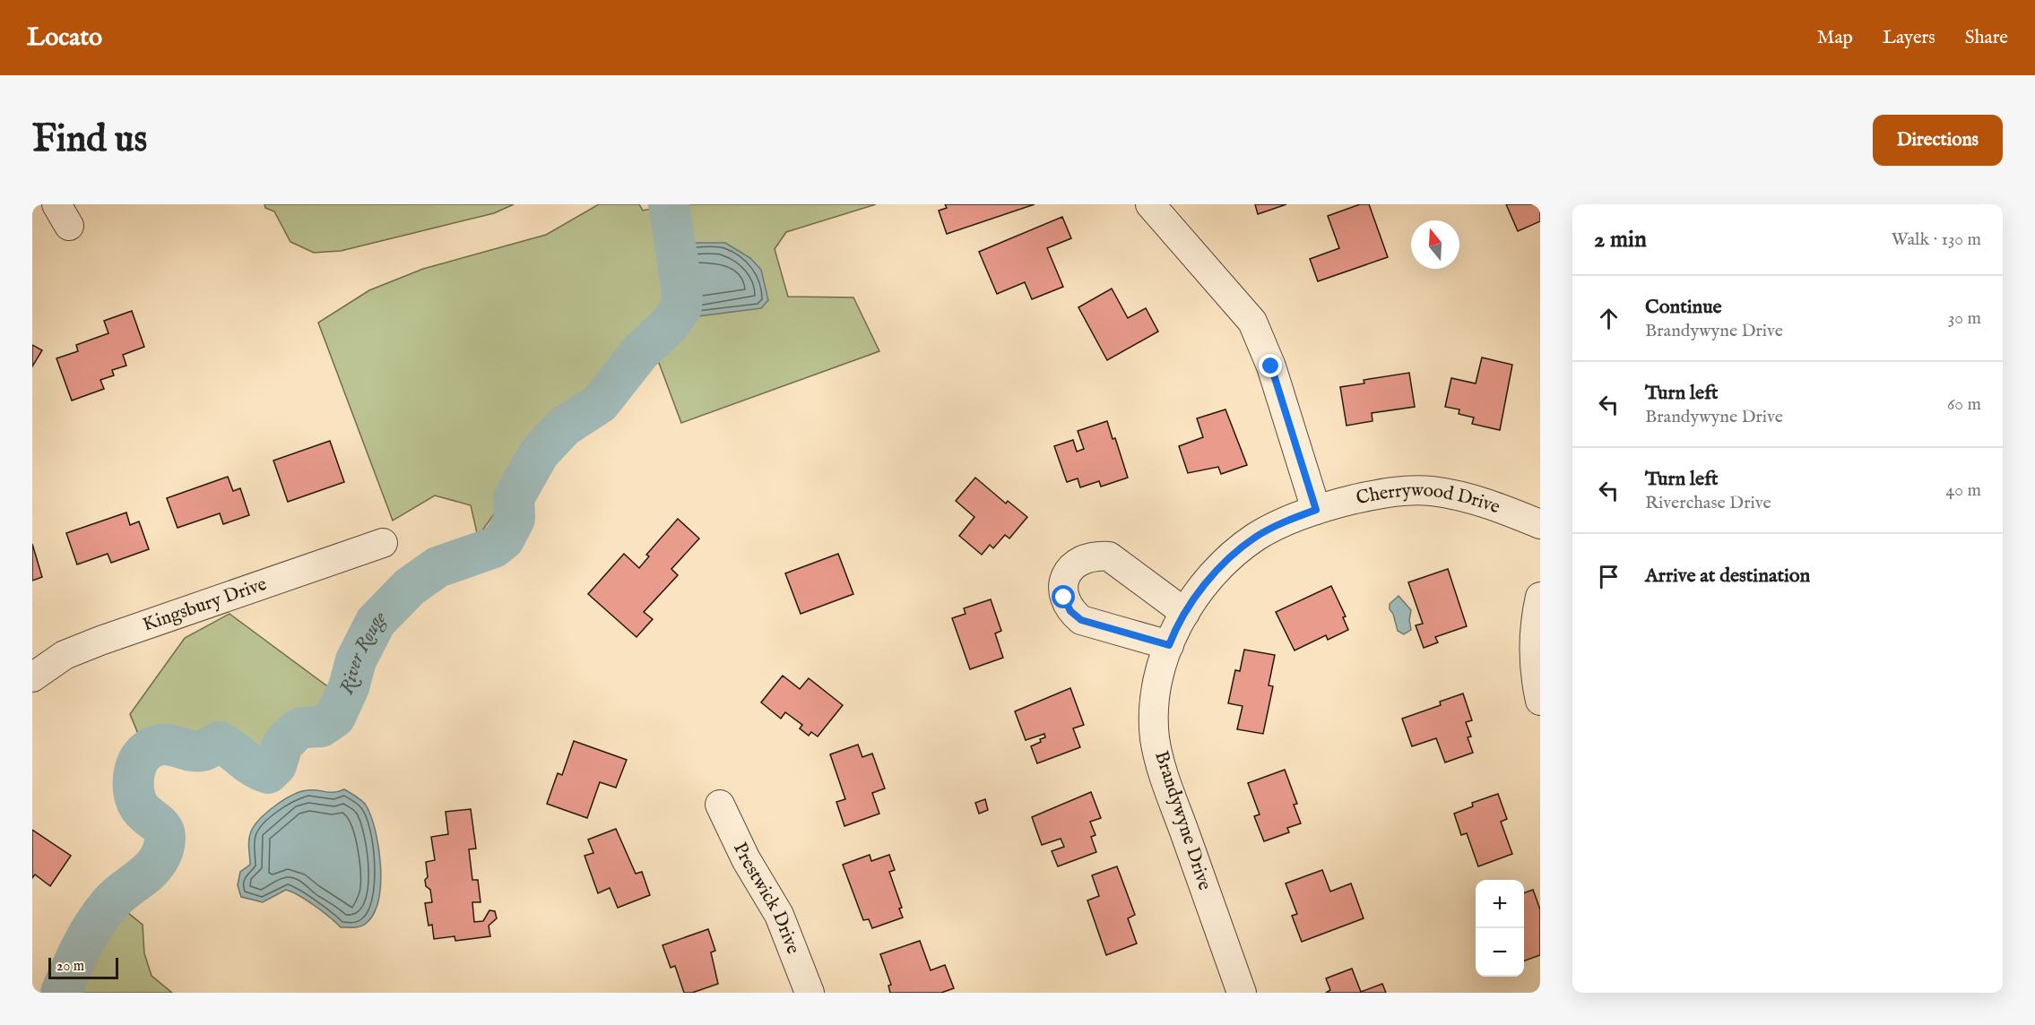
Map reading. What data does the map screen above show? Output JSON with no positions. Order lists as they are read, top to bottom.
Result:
{
  "streets": {
    "street": [
      "Cherrywood Drive",
      "Kingsbury Drive",
      "Brandywyne Drive",
      "Prestwick Drive"
    ]
  },
  "crossings": [
    ["Cherrywood Drive", "Brandywyne Drive"]
  ],
  "water": ["River Rouge"],
  "scale_bar": "20 m",
  "north": "top",
  "page": {
    "header": "Locato",
    "nav": ["Map", "Layers", "Share"],
    "buttons": "Directions",
    "title": "Find us",
    "heading": ["2 min", "Walk · 130 m"],
    "list": [
      ["Continue", "Brandywyne Drive", "30 m"],
      ["Turn left", "Brandywyne Drive", "60 m"],
      ["Turn left", "Riverchase Drive", "40 m"],
      "Arrive at destination"
    ],
    "map_buttons": ["+", "−"],
    "scale": "20 m"
  }
}
